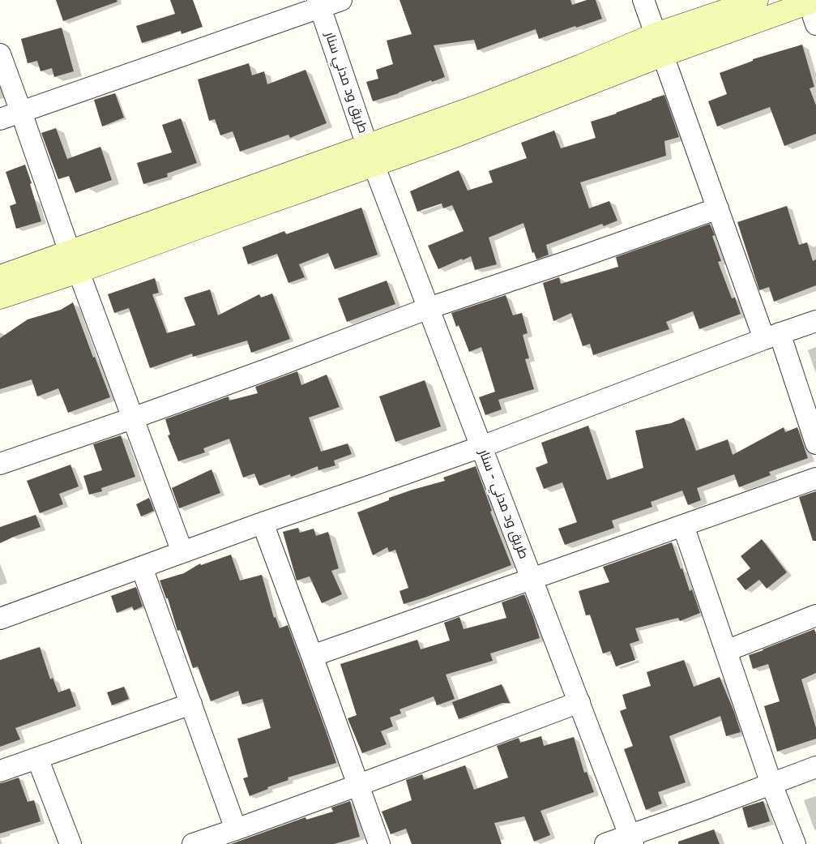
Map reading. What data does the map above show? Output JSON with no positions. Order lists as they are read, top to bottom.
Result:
{
  "streets": {
    "street": ["طريق ود مدني سنار", "طريق ود مدني - سنار"]
  },
  "crossings": [
    ["طريق ود مدني سنار", "طريق ود مدني - سنار"]
  ]
}
